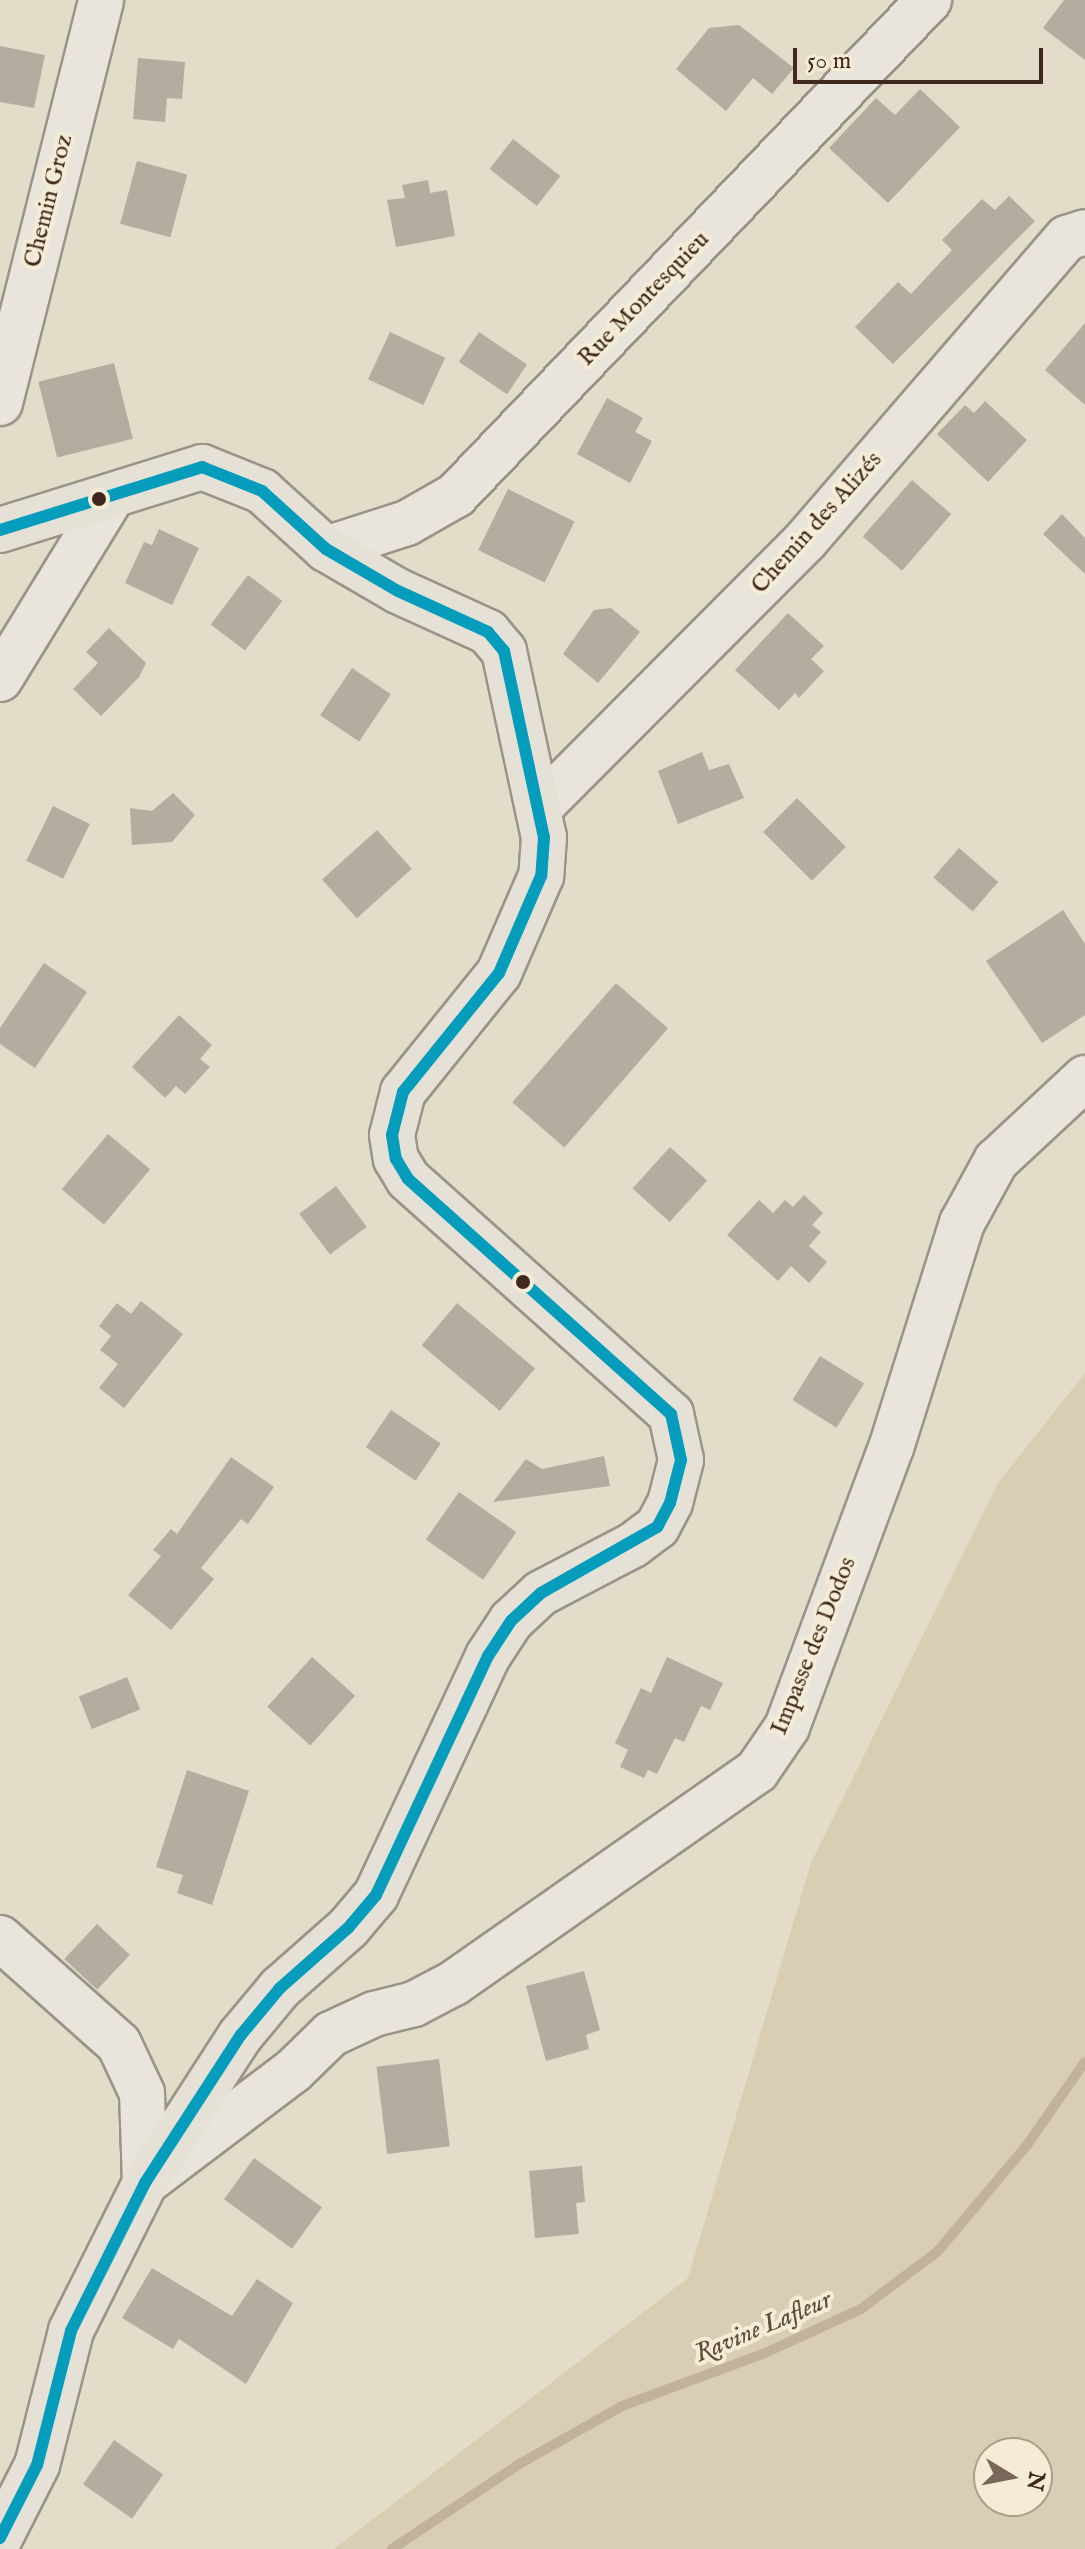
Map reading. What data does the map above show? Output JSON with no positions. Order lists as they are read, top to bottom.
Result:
{
  "streets": {
    "street": [
      "Chemin Groz",
      "Rue Montesquieu",
      "Chemin des Alizés",
      "Impasse des Dodos"
    ]
  },
  "water": ["Ravine Lafleur"],
  "scale_bar": "50 m",
  "north": "right"
}
